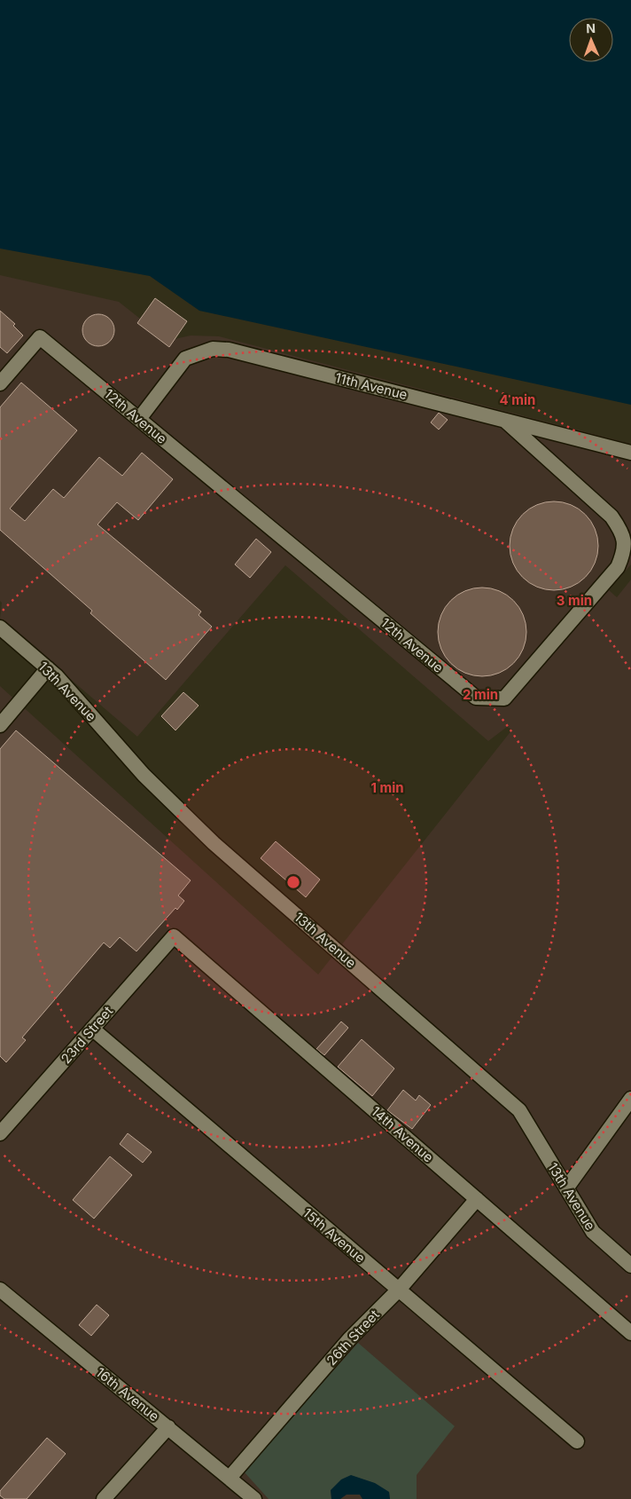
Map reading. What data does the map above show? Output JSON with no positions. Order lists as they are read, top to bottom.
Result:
{
  "streets": {
    "lane": [
      "11th Avenue",
      "12th Avenue",
      "13th Avenue",
      "23rd Street",
      "14th Avenue",
      "15th Avenue",
      "26th Street",
      "16th Avenue"
    ]
  },
  "crossings": [
    ["11th Avenue", "12th Avenue"],
    ["23rd Street", "14th Avenue"],
    ["23rd Street", "15th Avenue"],
    ["14th Avenue", "26th Street"],
    ["15th Avenue", "26th Street"],
    ["26th Street", "16th Avenue"]
  ],
  "north": "top",
  "rings": [
    "4 min",
    "3 min",
    "2 min",
    "1 min"
  ]
}
